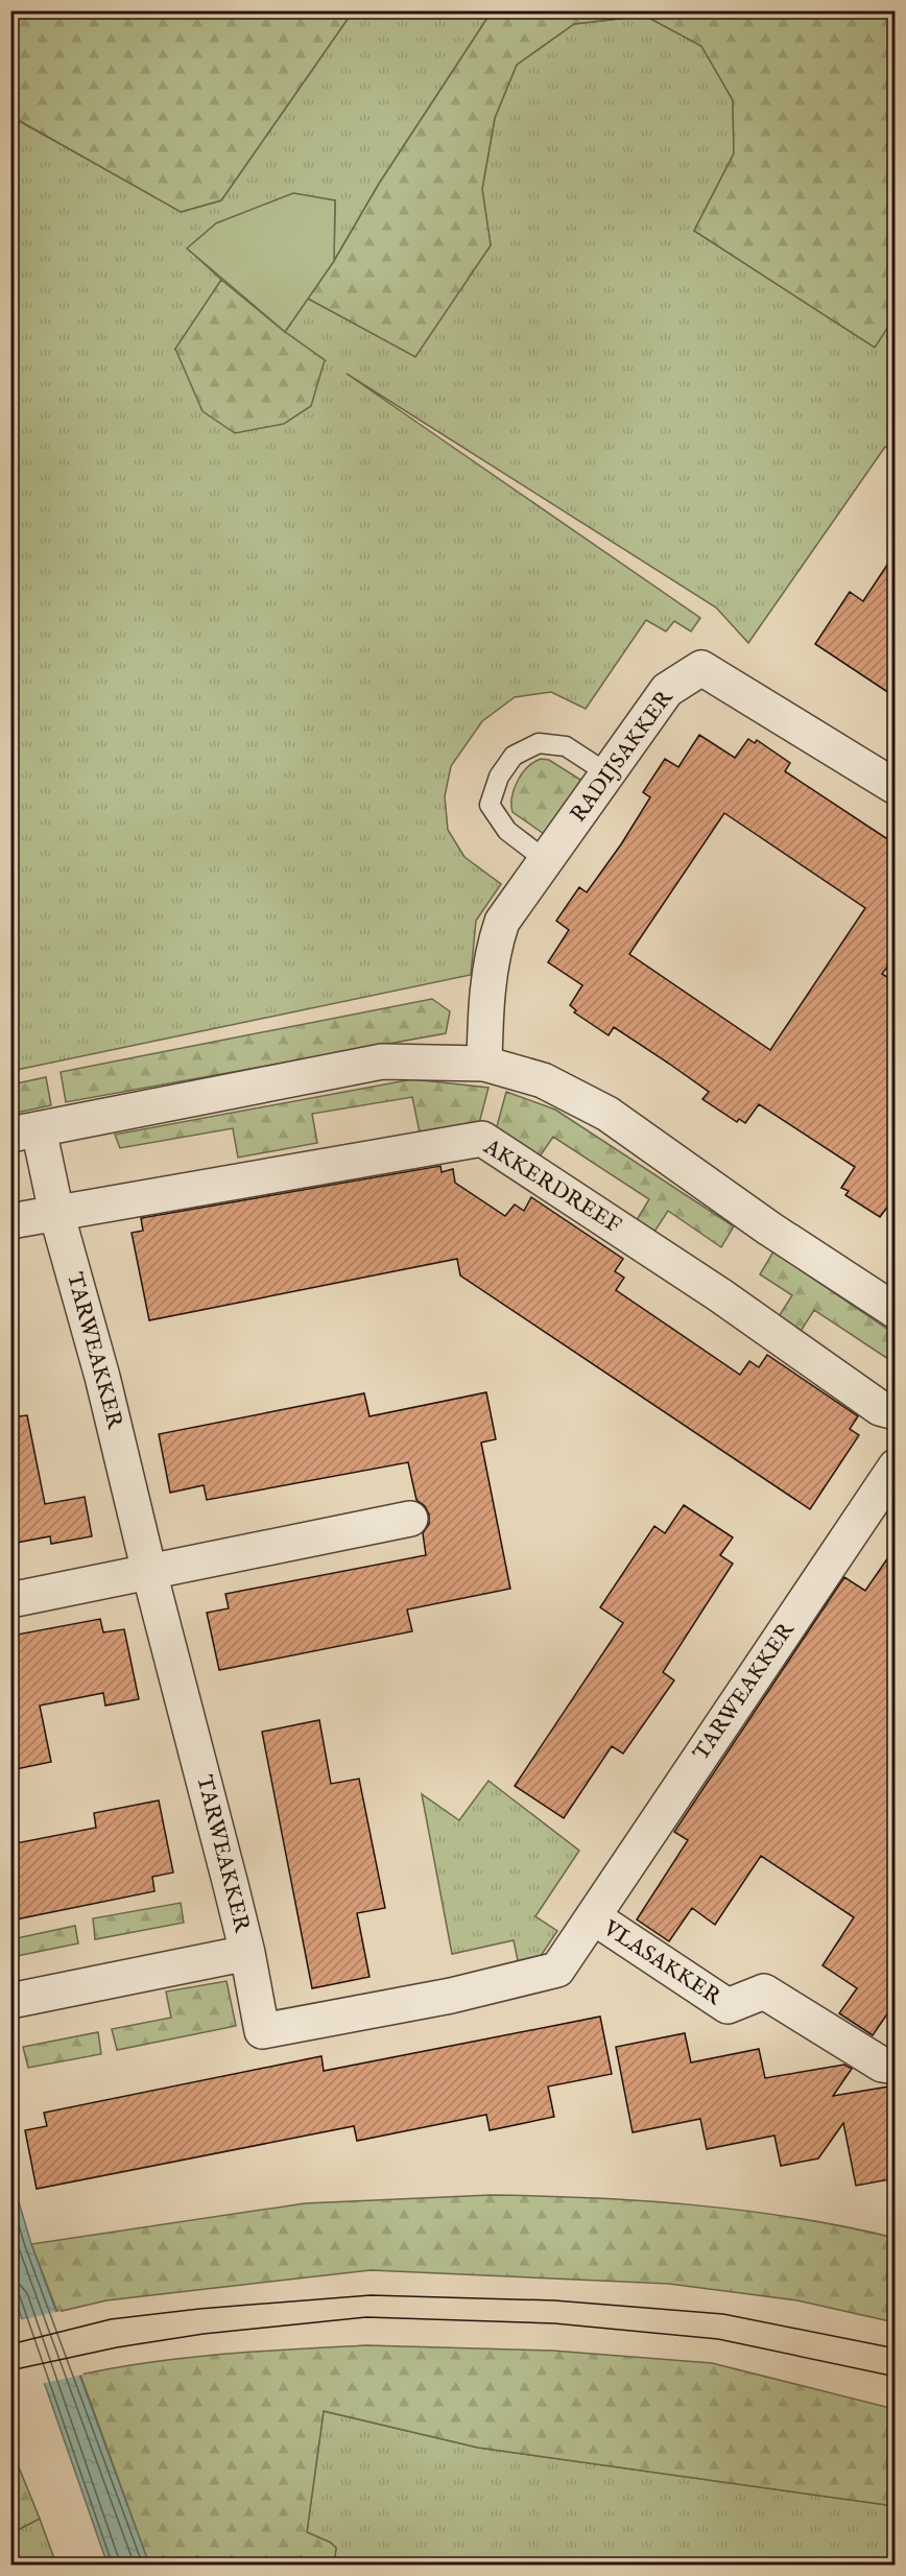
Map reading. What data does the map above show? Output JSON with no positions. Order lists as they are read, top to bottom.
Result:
{
  "streets": {
    "street": [
      "RADIJSAKKER",
      "AKKERDREEF",
      "TARWEAKKER",
      "VLASAKKER"
    ]
  },
  "crossings": [
    ["AKKERDREEF", "TARWEAKKER"],
    ["TARWEAKKER", "VLASAKKER"]
  ]
}
